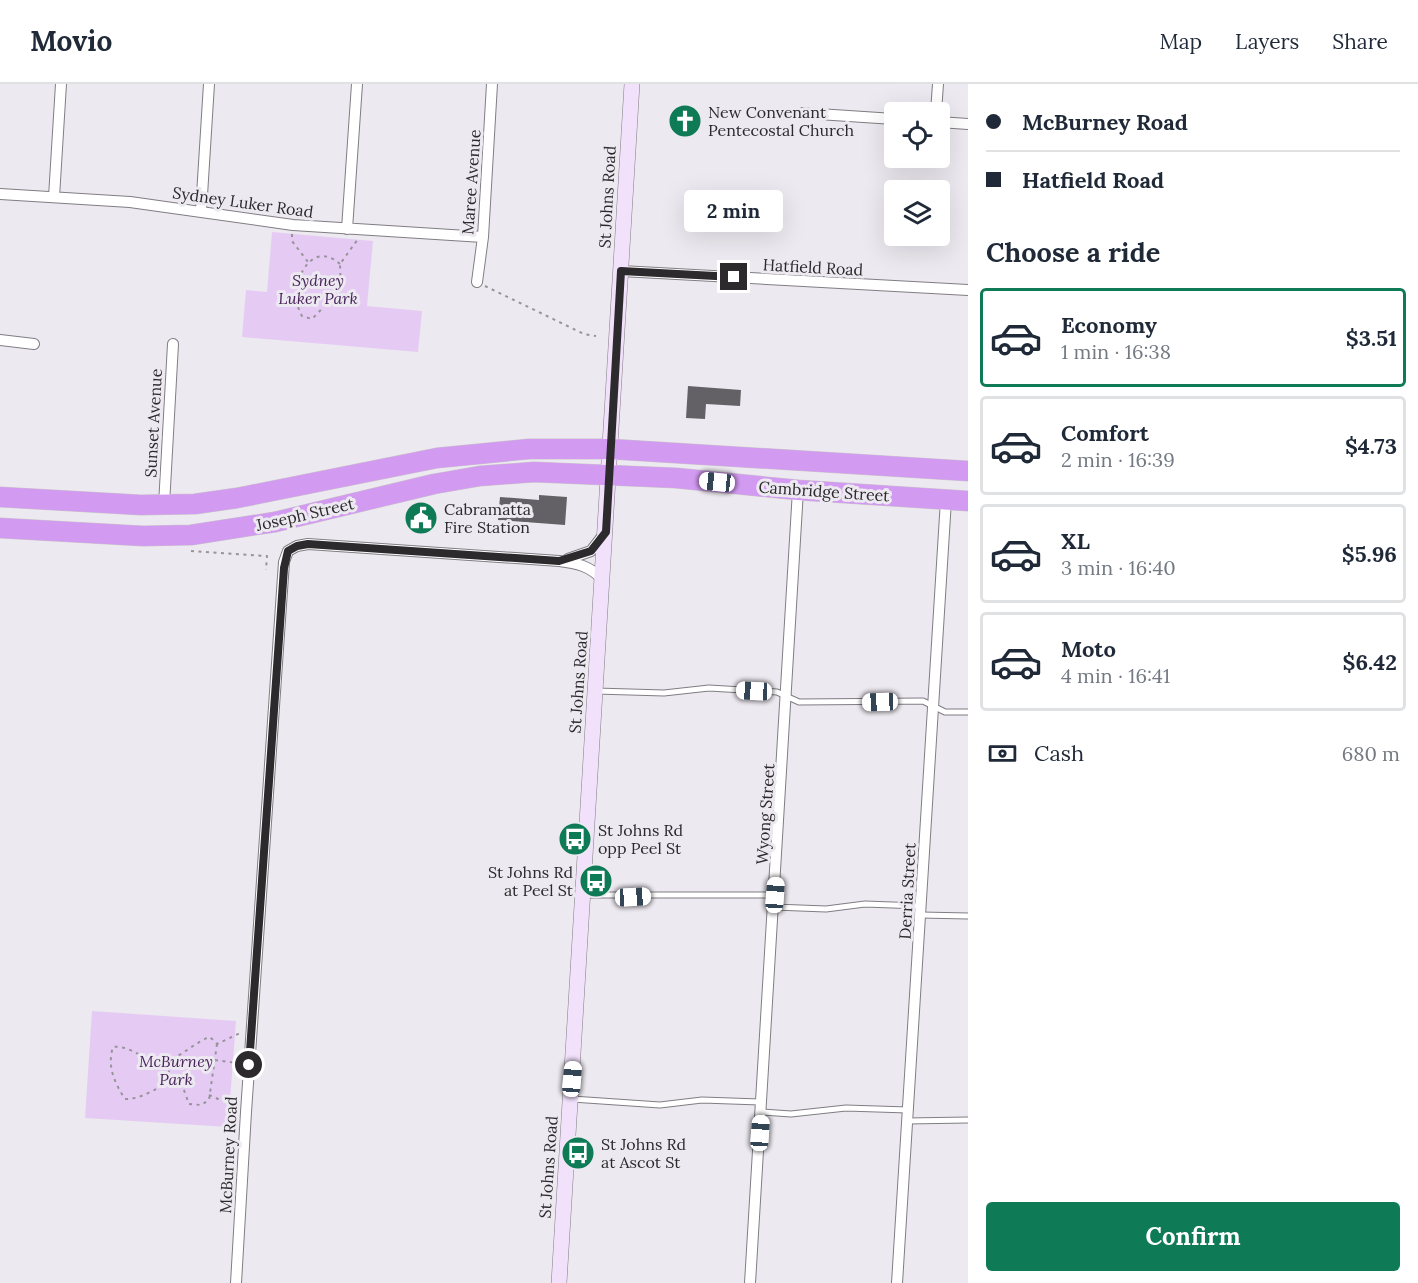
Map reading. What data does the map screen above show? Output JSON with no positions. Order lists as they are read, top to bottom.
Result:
{
  "streets": {
    "highway": ["Cambridge Street", "Joseph Street"],
    "main road": ["St Johns Road"],
    "street": [
      "Maree Avenue",
      "Sydney Luker Road",
      "Hatfield Road",
      "Sunset Avenue",
      "Wyong Street",
      "Derria Street",
      "McBurney Road"
    ]
  },
  "crossings": [
    ["Maree Avenue", "Sydney Luker Road"],
    ["St Johns Road", "Hatfield Road"],
    ["St Johns Road", "Cambridge Street"],
    ["St Johns Road", "Joseph Street"],
    ["Sunset Avenue", "Joseph Street"],
    ["Cambridge Street", "Joseph Street"],
    ["Cambridge Street", "Wyong Street"],
    ["Cambridge Street", "Derria Street"],
    ["Joseph Street", "McBurney Road"]
  ],
  "parks": ["Sydney Luker Park", "McBurney Park"],
  "places": {
    "church": ["New Convenant Pentecostal Church"],
    "public building": ["Cabramatta Fire Station"],
    "bus stop": ["St Johns Rd opp Peel St", "St Johns Rd at Peel St", "St Johns Rd at Ascot St"]
  },
  "page": {
    "header": "Movio",
    "nav": ["Map", "Layers", "Share"],
    "banner": ["McBurney Road", "Hatfield Road"],
    "bubble": "2 min",
    "heading": "Choose a ride",
    "list": [
      {
        "name": "Economy",
        "note": "1 min · 16:38",
        "value": "$3.51"
      },
      {
        "name": "Comfort",
        "note": "2 min · 16:39",
        "value": "$4.73"
      },
      {
        "name": "XL",
        "note": "3 min · 16:40",
        "value": "$5.96"
      },
      {
        "name": "Moto",
        "note": "4 min · 16:41",
        "value": "$6.42"
      }
    ],
    "pay": ["Cash", "680 m"],
    "buttons": "Confirm"
  }
}
